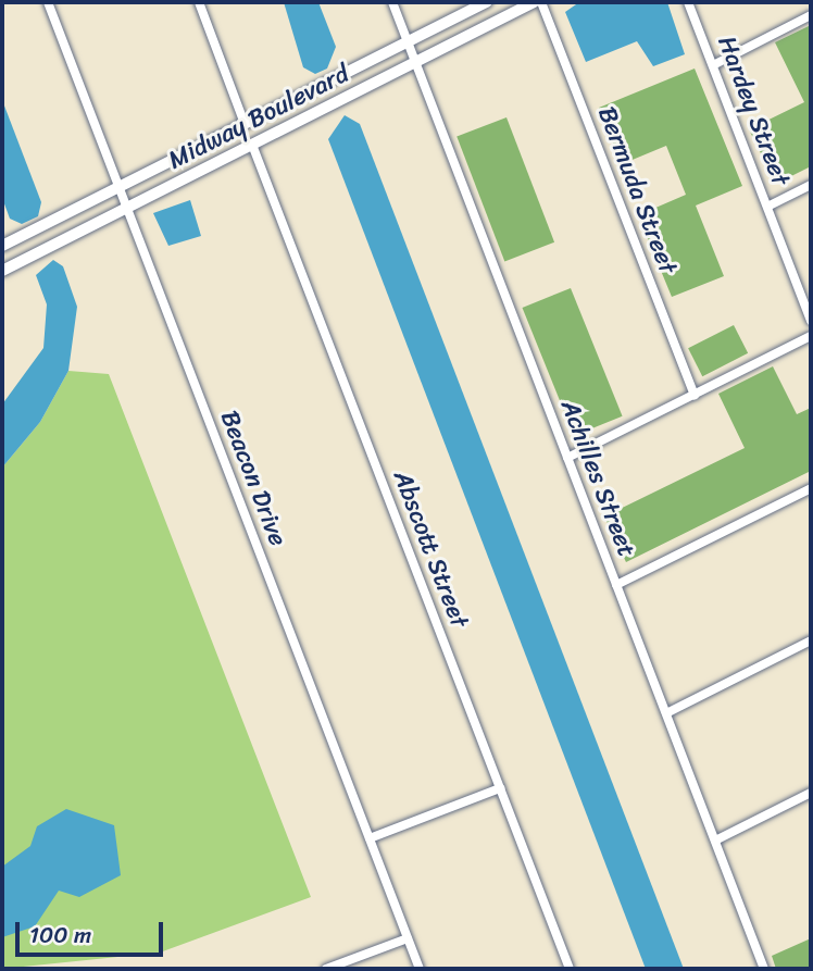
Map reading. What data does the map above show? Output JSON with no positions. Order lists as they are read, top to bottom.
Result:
{
  "streets": {
    "street": [
      "Hardey Street",
      "Midway Boulevard",
      "Bermuda Street",
      "Beacon Drive",
      "Achilles Street",
      "Abscott Street"
    ]
  },
  "crossings": [
    ["Midway Boulevard", "Beacon Drive"],
    ["Midway Boulevard", "Achilles Street"],
    ["Midway Boulevard", "Abscott Street"]
  ],
  "scale_bar": "100 m"
}
